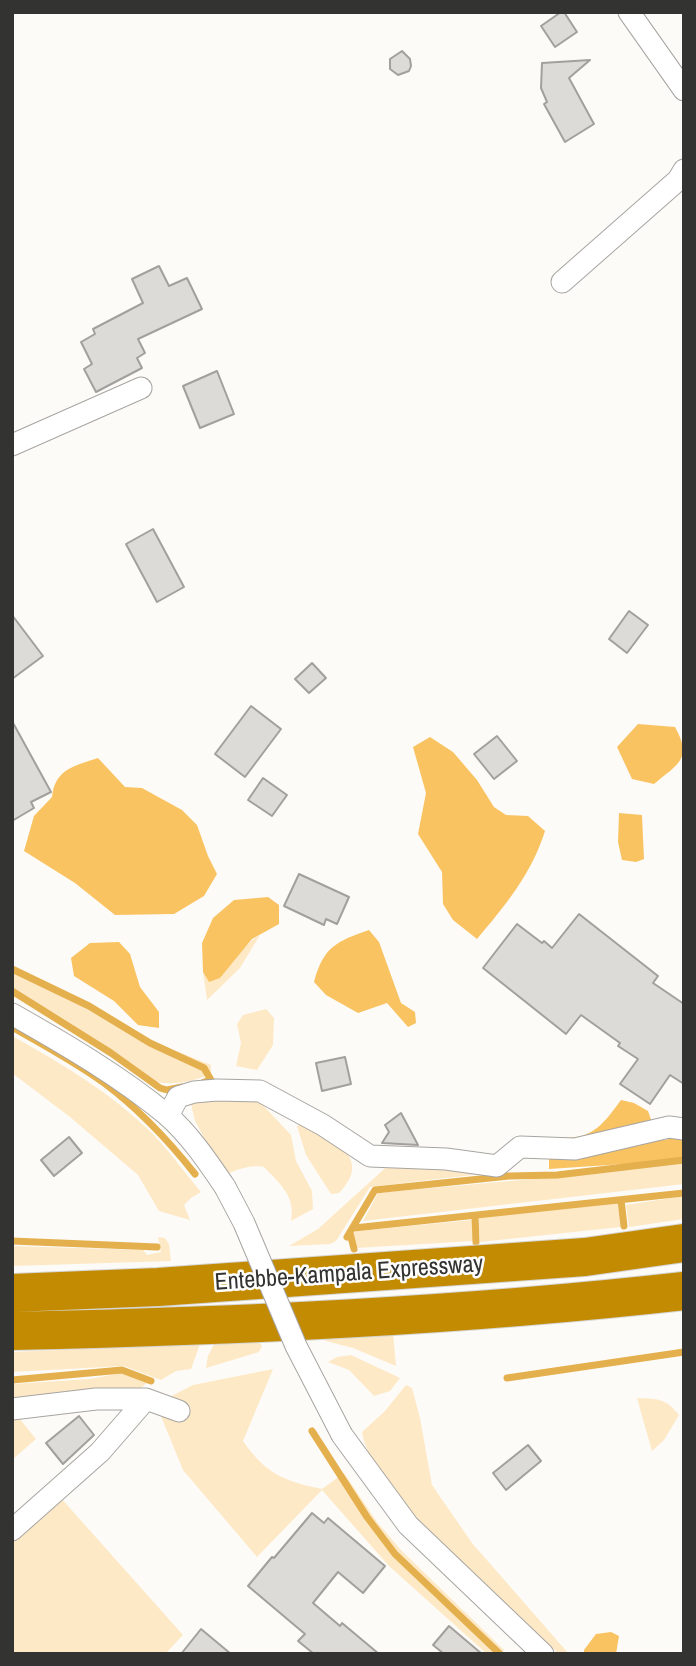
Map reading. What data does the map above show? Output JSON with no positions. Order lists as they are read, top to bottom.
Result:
{
  "streets": {
    "highway": ["Entebbe-Kampala Expressway"]
  }
}
